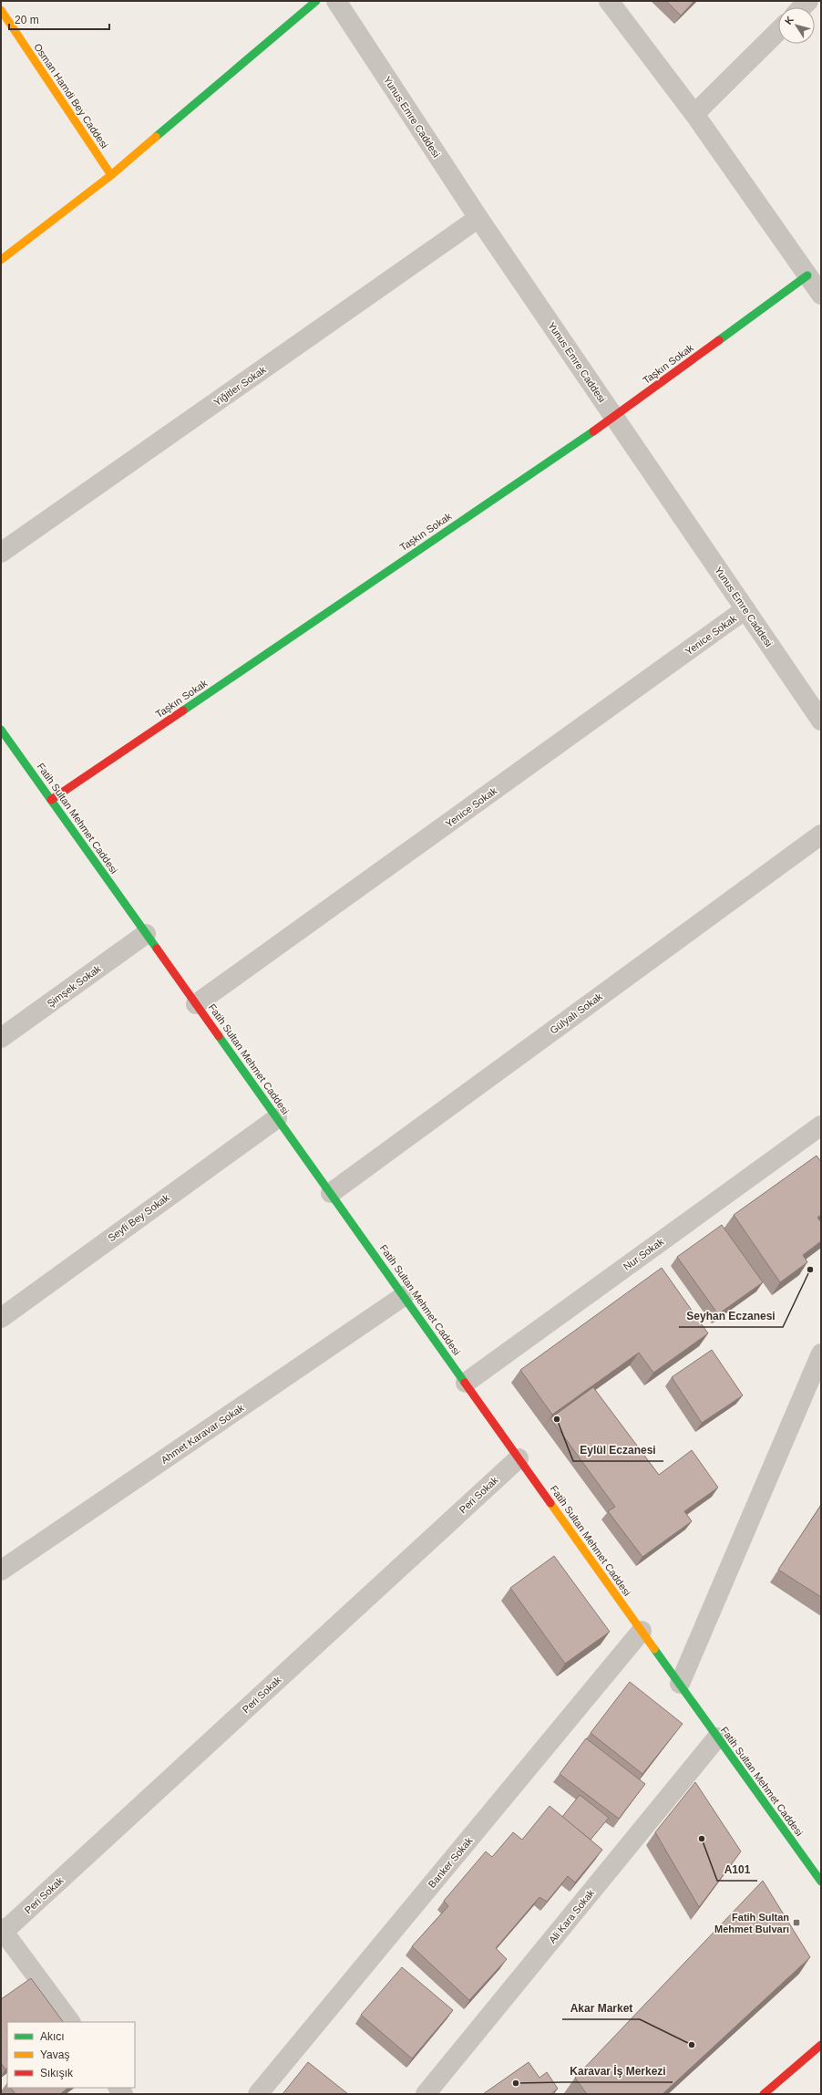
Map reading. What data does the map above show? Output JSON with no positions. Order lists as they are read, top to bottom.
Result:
{
  "streets": {
    "street": [
      "Osman Hamdi Bey Caddesi",
      "Yunus Emre Caddesi",
      "Taşkın Sokak",
      "Yiğitler Sokak",
      "Yenice Sokak",
      "Fatih Sultan Mehmet Caddesi",
      "Şimşek Sokak",
      "Gülyalı Sokak",
      "Seyfi Bey Sokak",
      "Nur Sokak",
      "Ahmet Karavar Sokak",
      "Peri Sokak",
      "Banker Sokak",
      "Ali Kara Sokak"
    ]
  },
  "crossings": [
    ["Yunus Emre Caddesi", "Taşkın Sokak"],
    ["Yunus Emre Caddesi", "Yiğitler Sokak"],
    ["Yunus Emre Caddesi", "Yenice Sokak"],
    ["Taşkın Sokak", "Fatih Sultan Mehmet Caddesi"],
    ["Yenice Sokak", "Fatih Sultan Mehmet Caddesi"],
    ["Fatih Sultan Mehmet Caddesi", "Şimşek Sokak"],
    ["Fatih Sultan Mehmet Caddesi", "Gülyalı Sokak"],
    ["Fatih Sultan Mehmet Caddesi", "Seyfi Bey Sokak"],
    ["Fatih Sultan Mehmet Caddesi", "Nur Sokak"],
    ["Fatih Sultan Mehmet Caddesi", "Ahmet Karavar Sokak"],
    ["Fatih Sultan Mehmet Caddesi", "Peri Sokak"],
    ["Fatih Sultan Mehmet Caddesi", "Banker Sokak"],
    ["Fatih Sultan Mehmet Caddesi", "Ali Kara Sokak"]
  ],
  "places": {
    "other": [
      "Seyhan Eczanesi",
      "Eylül Eczanesi",
      "A101",
      "Akar Market",
      "Karavar İş Merkezi"
    ],
    "transit": ["Fatih Sultan Mehmet Bulvarı"]
  },
  "legend": ["Akıcı", "Yavaş", "Sıkışık"],
  "scale_bar": "20 m",
  "north": "top left"
}
